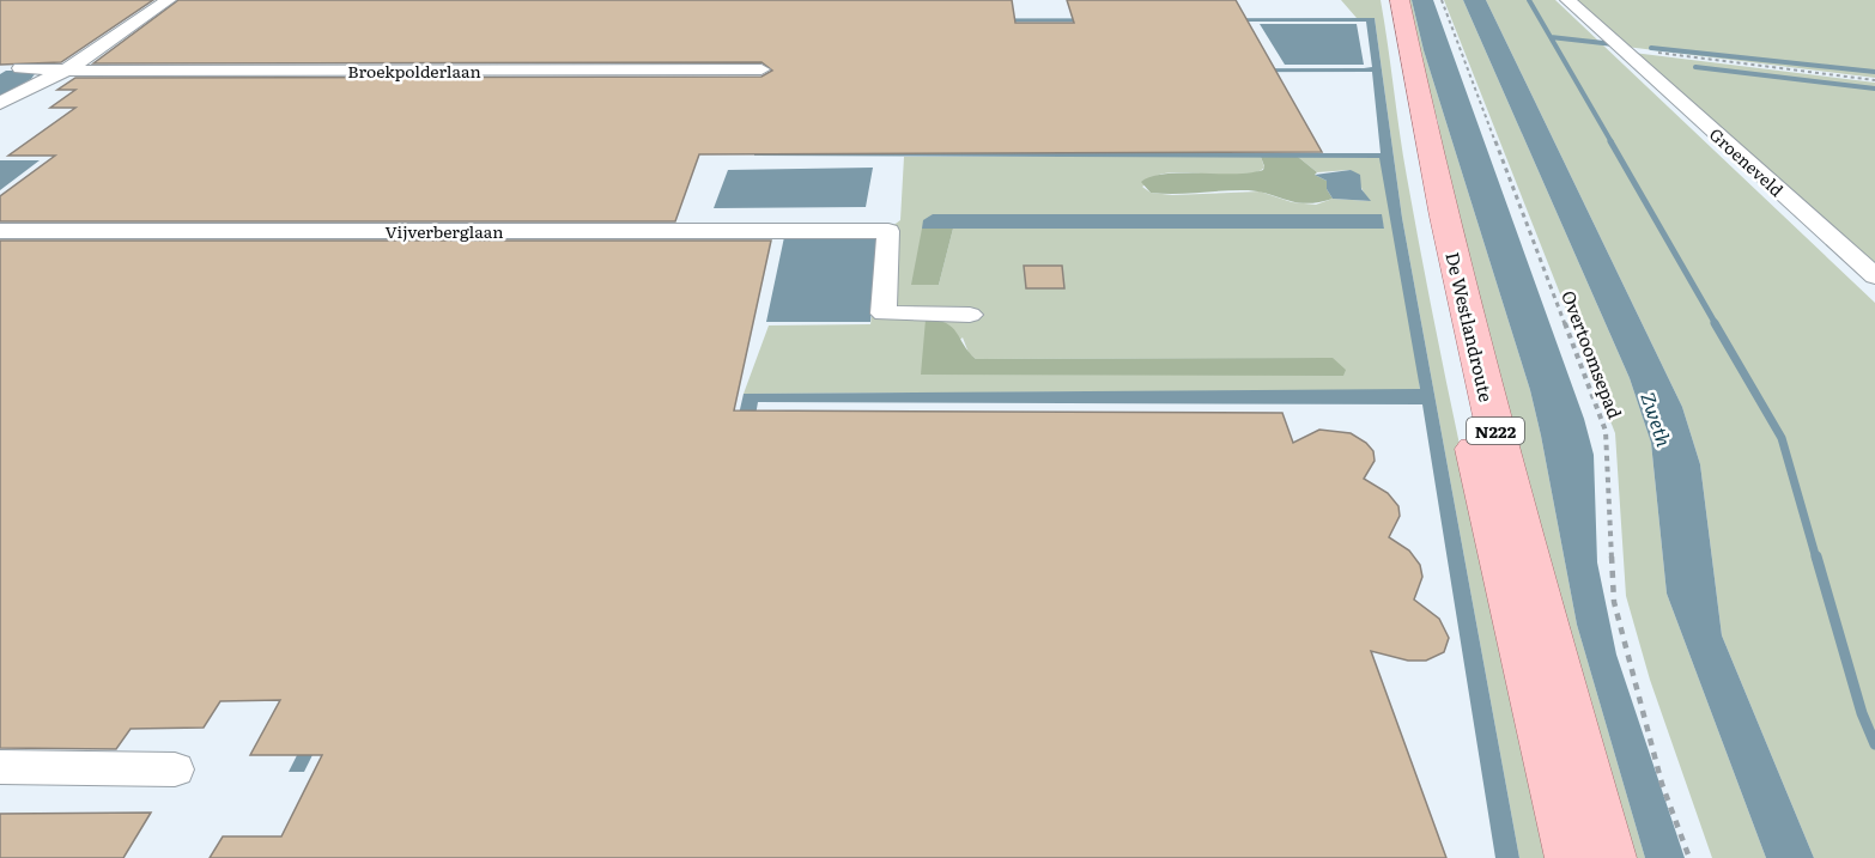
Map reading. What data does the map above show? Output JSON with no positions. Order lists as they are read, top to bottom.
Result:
{
  "streets": {
    "main road": ["De Westlandroute", "N222"],
    "street": ["Broekpolderlaan", "Groeneveld", "Vijverberglaan"],
    "path": ["Overtoomsepad"]
  },
  "water": ["Zweth"]
}
